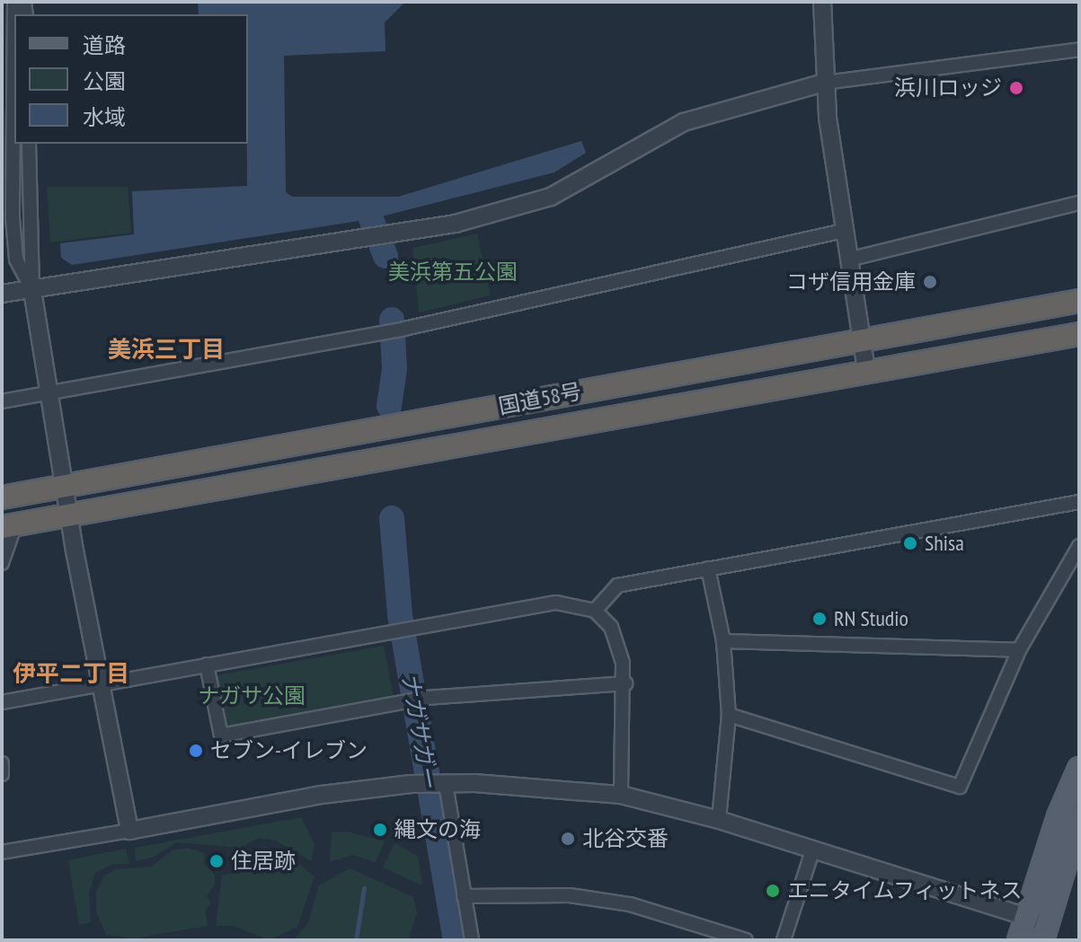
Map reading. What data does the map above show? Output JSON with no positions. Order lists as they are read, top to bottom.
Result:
{
  "streets": {
    "highway": ["国道58号"]
  },
  "districts": ["美浜三丁目", "伊平二丁目"],
  "water": ["ナガサガー"],
  "parks": ["美浜第五公園", "ナガサ公園"],
  "places": [
    "浜川ロッジ",
    "コザ信用金庫",
    "Shisa",
    "RN Studio",
    "セブン-イレブン",
    "縄文の海",
    "北谷交番",
    "住居跡",
    "エニタイムフィットネス"
  ],
  "legend": ["道路", "公園", "水域"]
}
